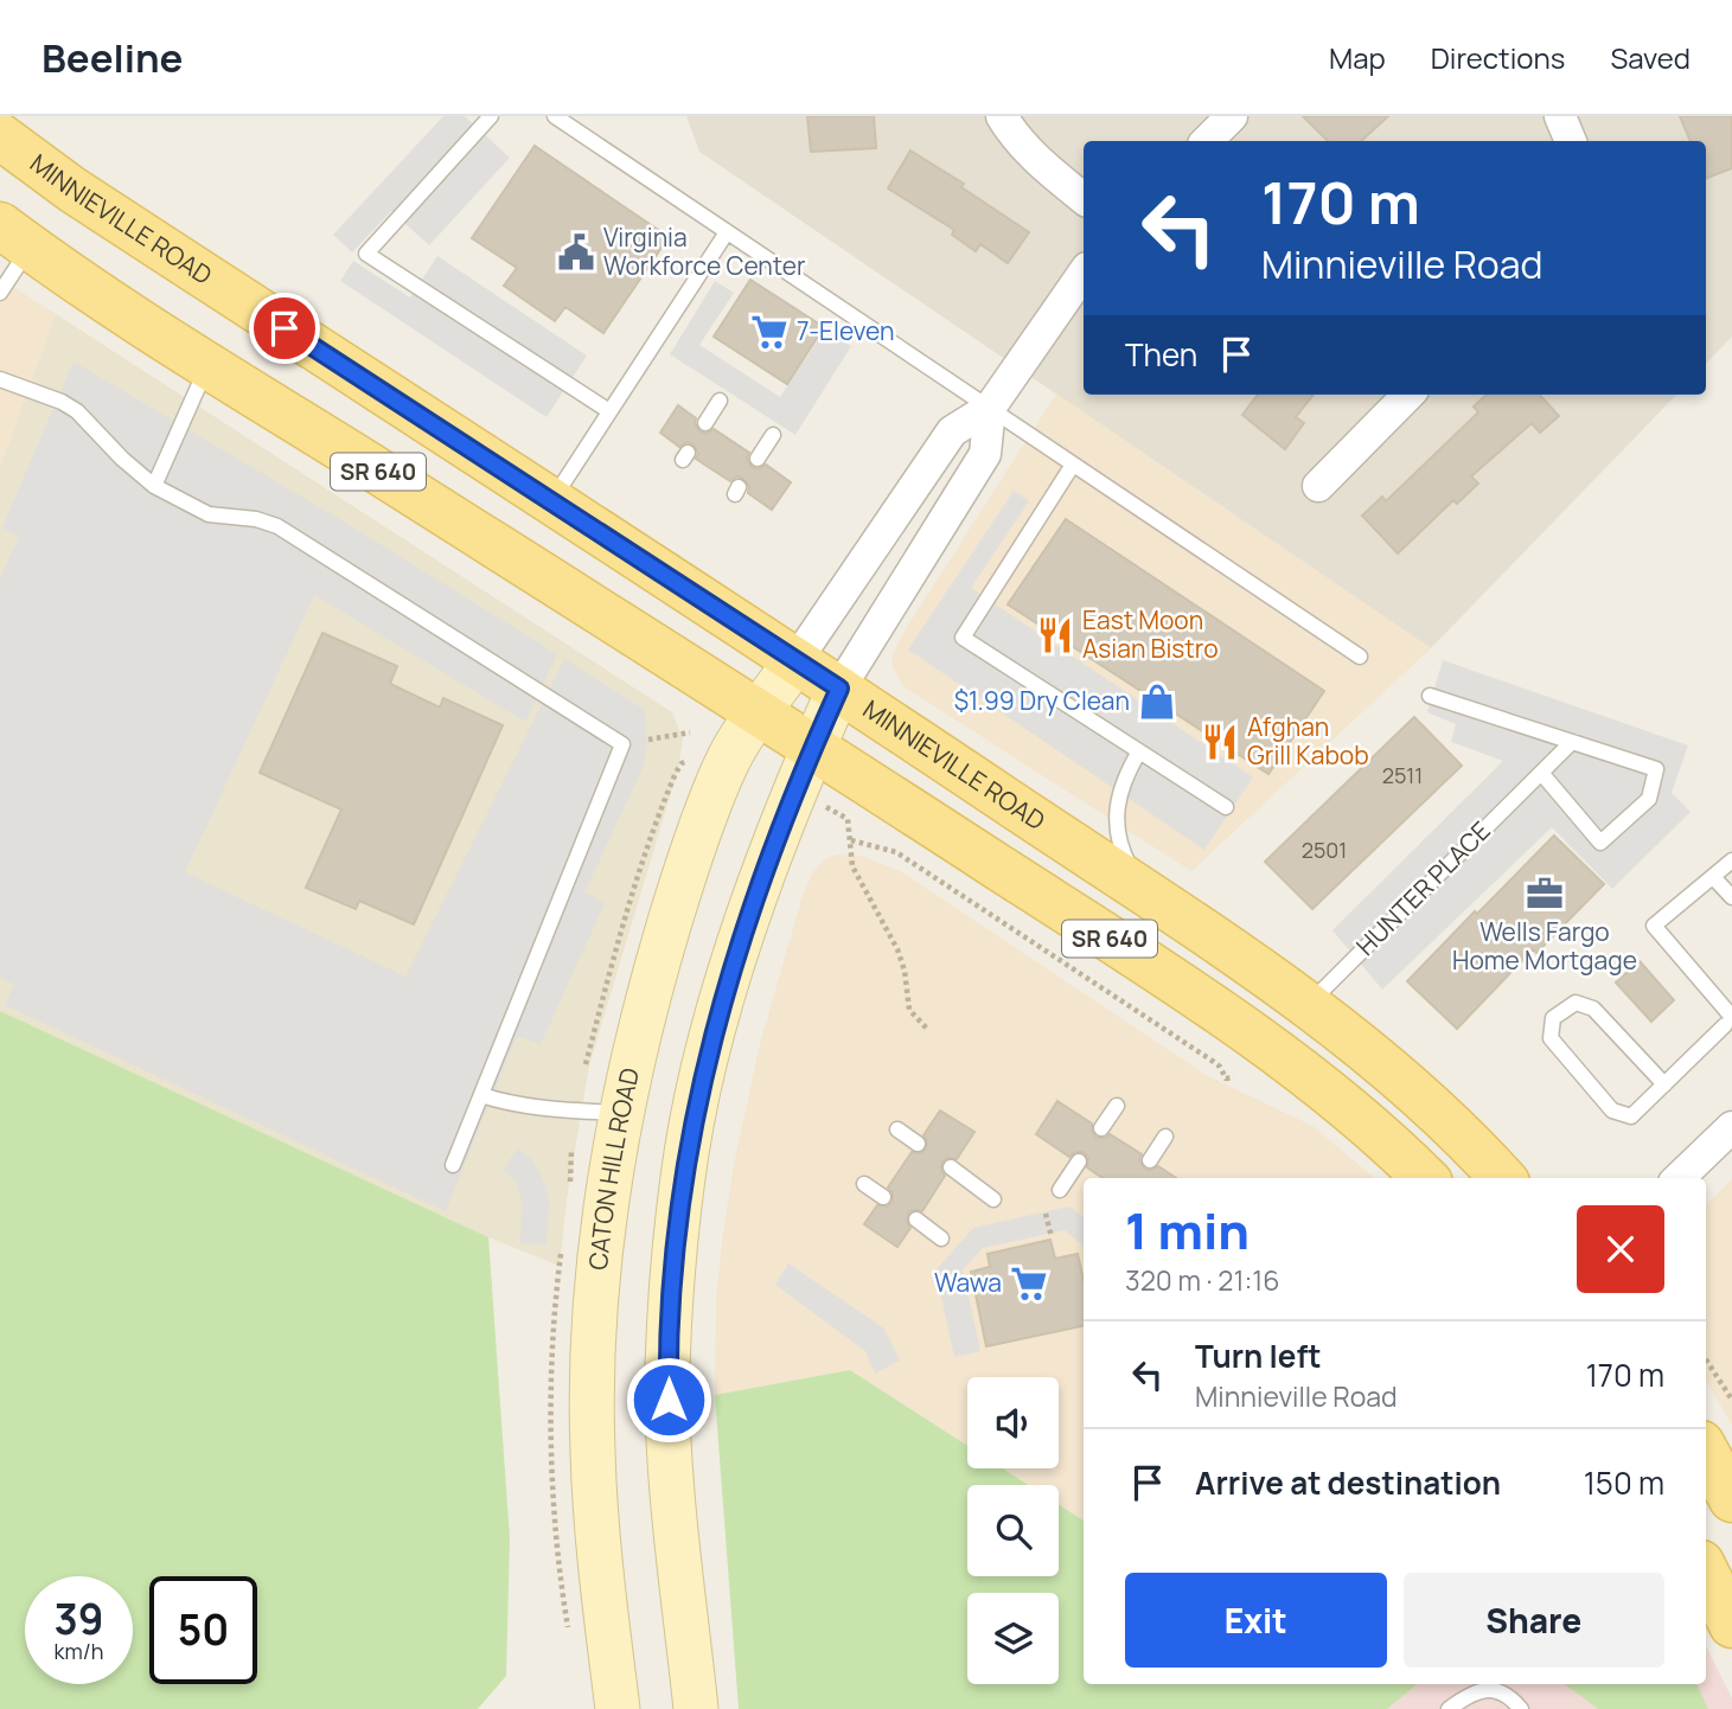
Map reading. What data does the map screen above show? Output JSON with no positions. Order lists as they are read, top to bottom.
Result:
{
  "streets": {
    "main road": ["MINNIEVILLE ROAD", "SR 640", "CATON HILL ROAD"],
    "lane": ["HUNTER PLACE"]
  },
  "crossings": [
    ["MINNIEVILLE ROAD", "HUNTER PLACE"],
    ["MINNIEVILLE ROAD", "CATON HILL ROAD"],
    ["SR 640", "CATON HILL ROAD"]
  ],
  "places": {
    "public building": ["Virginia Workforce Center"],
    "supermarket": ["7-Eleven", "Wawa"],
    "restaurant": ["East Moon Asian Bistro", "Afghan Grill Kabob"],
    "shop": ["$1.99 Dry Clean"],
    "office": ["Wells Fargo Home Mortgage"]
  },
  "house_numbers": ["2511", "2501"],
  "page": {
    "header": "Beeline",
    "nav": ["Map", "Directions", "Saved"],
    "turn": ["170 m", "Minnieville Road"],
    "then": "Then",
    "heading": ["1 min", "320 m · 21:16"],
    "list": [
      {
        "name": "Turn left",
        "note": "Minnieville Road",
        "value": "170 m"
      },
      {
        "name": "Arrive at destination",
        "value": "150 m"
      }
    ],
    "buttons": ["Exit", "Share"],
    "speed": "39 km/h",
    "limit": "50"
  }
}
